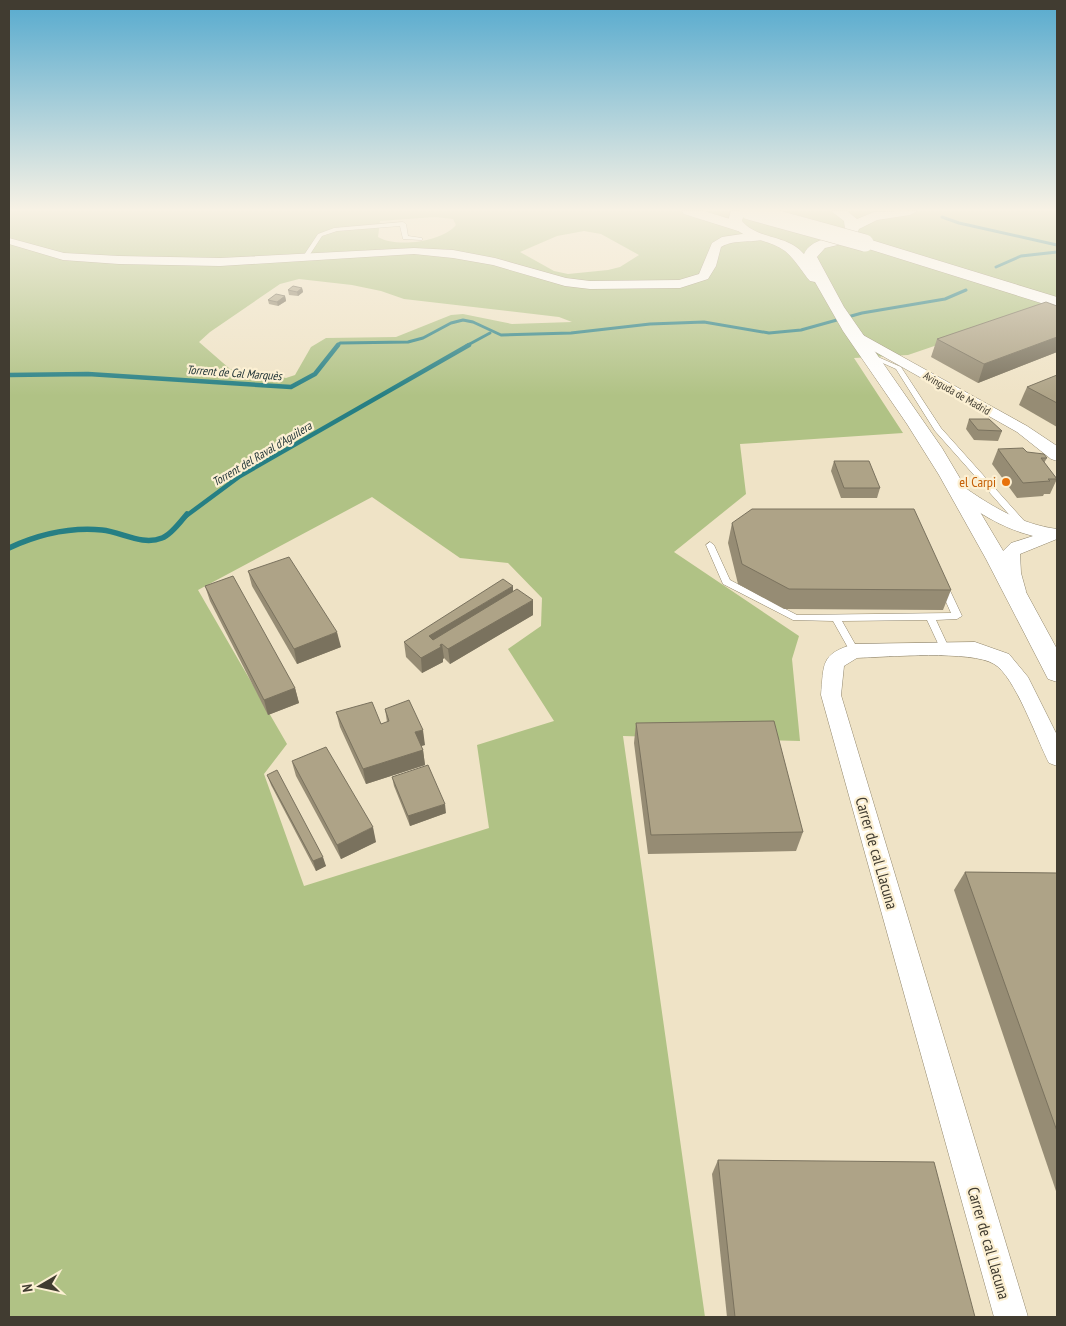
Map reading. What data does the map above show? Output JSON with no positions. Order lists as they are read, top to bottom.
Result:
{
  "streets": {
    "street": ["Avinguda de Madrid", "Carrer de cal Llacuna"]
  },
  "water": ["Torrent de Cal Marquès", "Torrent del Raval d'Aguilera"],
  "places": ["el Carpi"],
  "north": "left"
}
